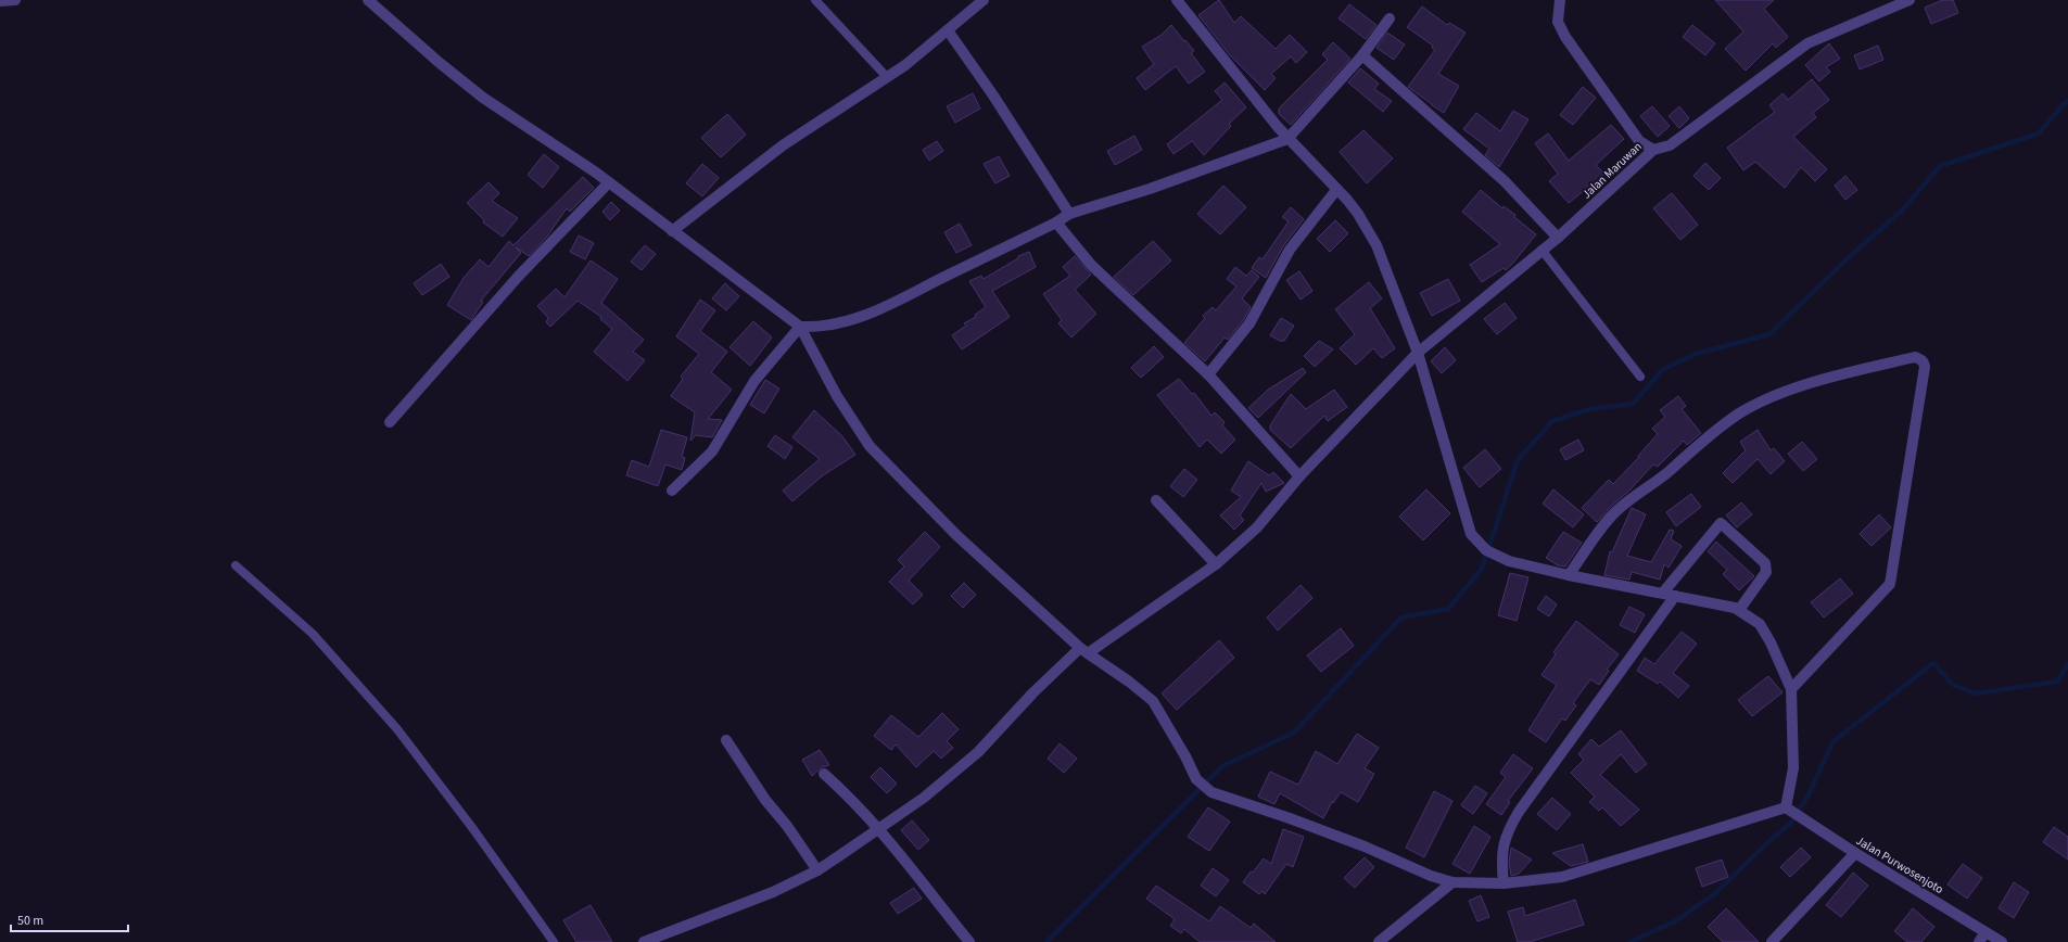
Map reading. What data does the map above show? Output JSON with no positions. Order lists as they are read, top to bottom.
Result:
{
  "streets": {
    "street": ["Jalan Maruwan", "Jalan Purwosenjoto"]
  },
  "scale_bar": "50 m"
}
